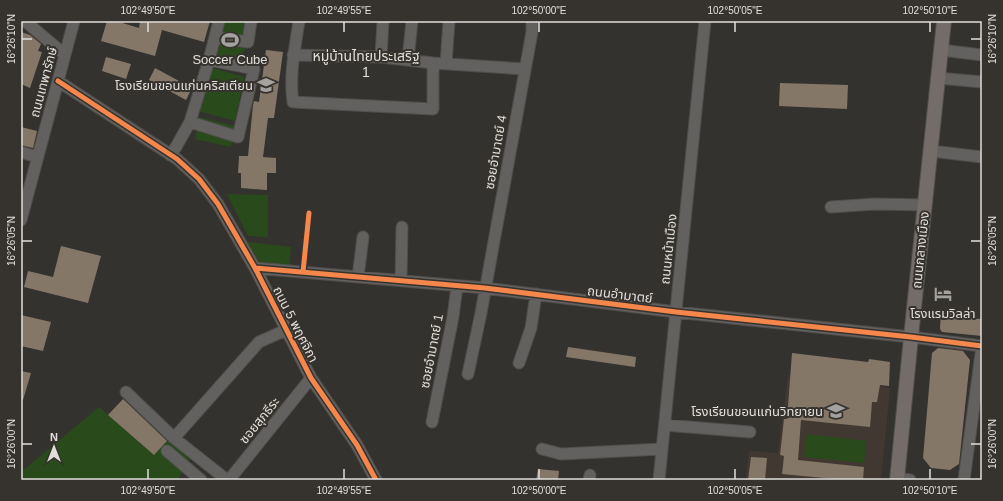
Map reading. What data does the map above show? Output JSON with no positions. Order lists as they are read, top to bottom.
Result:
{
  "streets": {
    "main road": ["ถนนกลางเมือง"],
    "street": [
      "ถนนเทพารักษ์",
      "ซอยอำมาตย์ 4",
      "ถนนหน้าเมือง",
      "ถนนอำมาตย์",
      "ถนน 5 พฤศจิกา",
      "ซอยอำมาตย์ 1",
      "ซอยสุภธีระ"
    ]
  },
  "crossings": [
    ["ถนนเทพารักษ์", "ถนน 5 พฤศจิกา"],
    ["ซอยอำมาตย์ 4", "ถนนอำมาตย์"],
    ["ถนนหน้าเมือง", "ถนนอำมาตย์"],
    ["ถนนกลางเมือง", "ถนนอำมาตย์"],
    ["ถนนอำมาตย์", "ถนน 5 พฤศจิกา"],
    ["ถนนอำมาตย์", "ซอยอำมาตย์ 1"],
    ["ถนน 5 พฤศจิกา", "ซอยสุภธีระ"]
  ],
  "districts": ["หมู่บ้านไทยประเสริฐ 1"],
  "places": {
    "sports": ["Soccer Cube"],
    "school or university": ["โรงเรียนขอนแก่นคริสเตียน", "โรงเรียนขอนแก่นวิทยายน"],
    "hotel": ["โรงแรมวิลล่า"]
  },
  "north": "top",
  "coordinates": [
    "102°49'50\"E",
    "102°49'55\"E",
    "102°50'00\"E",
    "102°50'05\"E",
    "102°50'10\"E",
    "16°26'10\"N",
    "16°26'05\"N",
    "16°26'00\"N"
  ]
}
